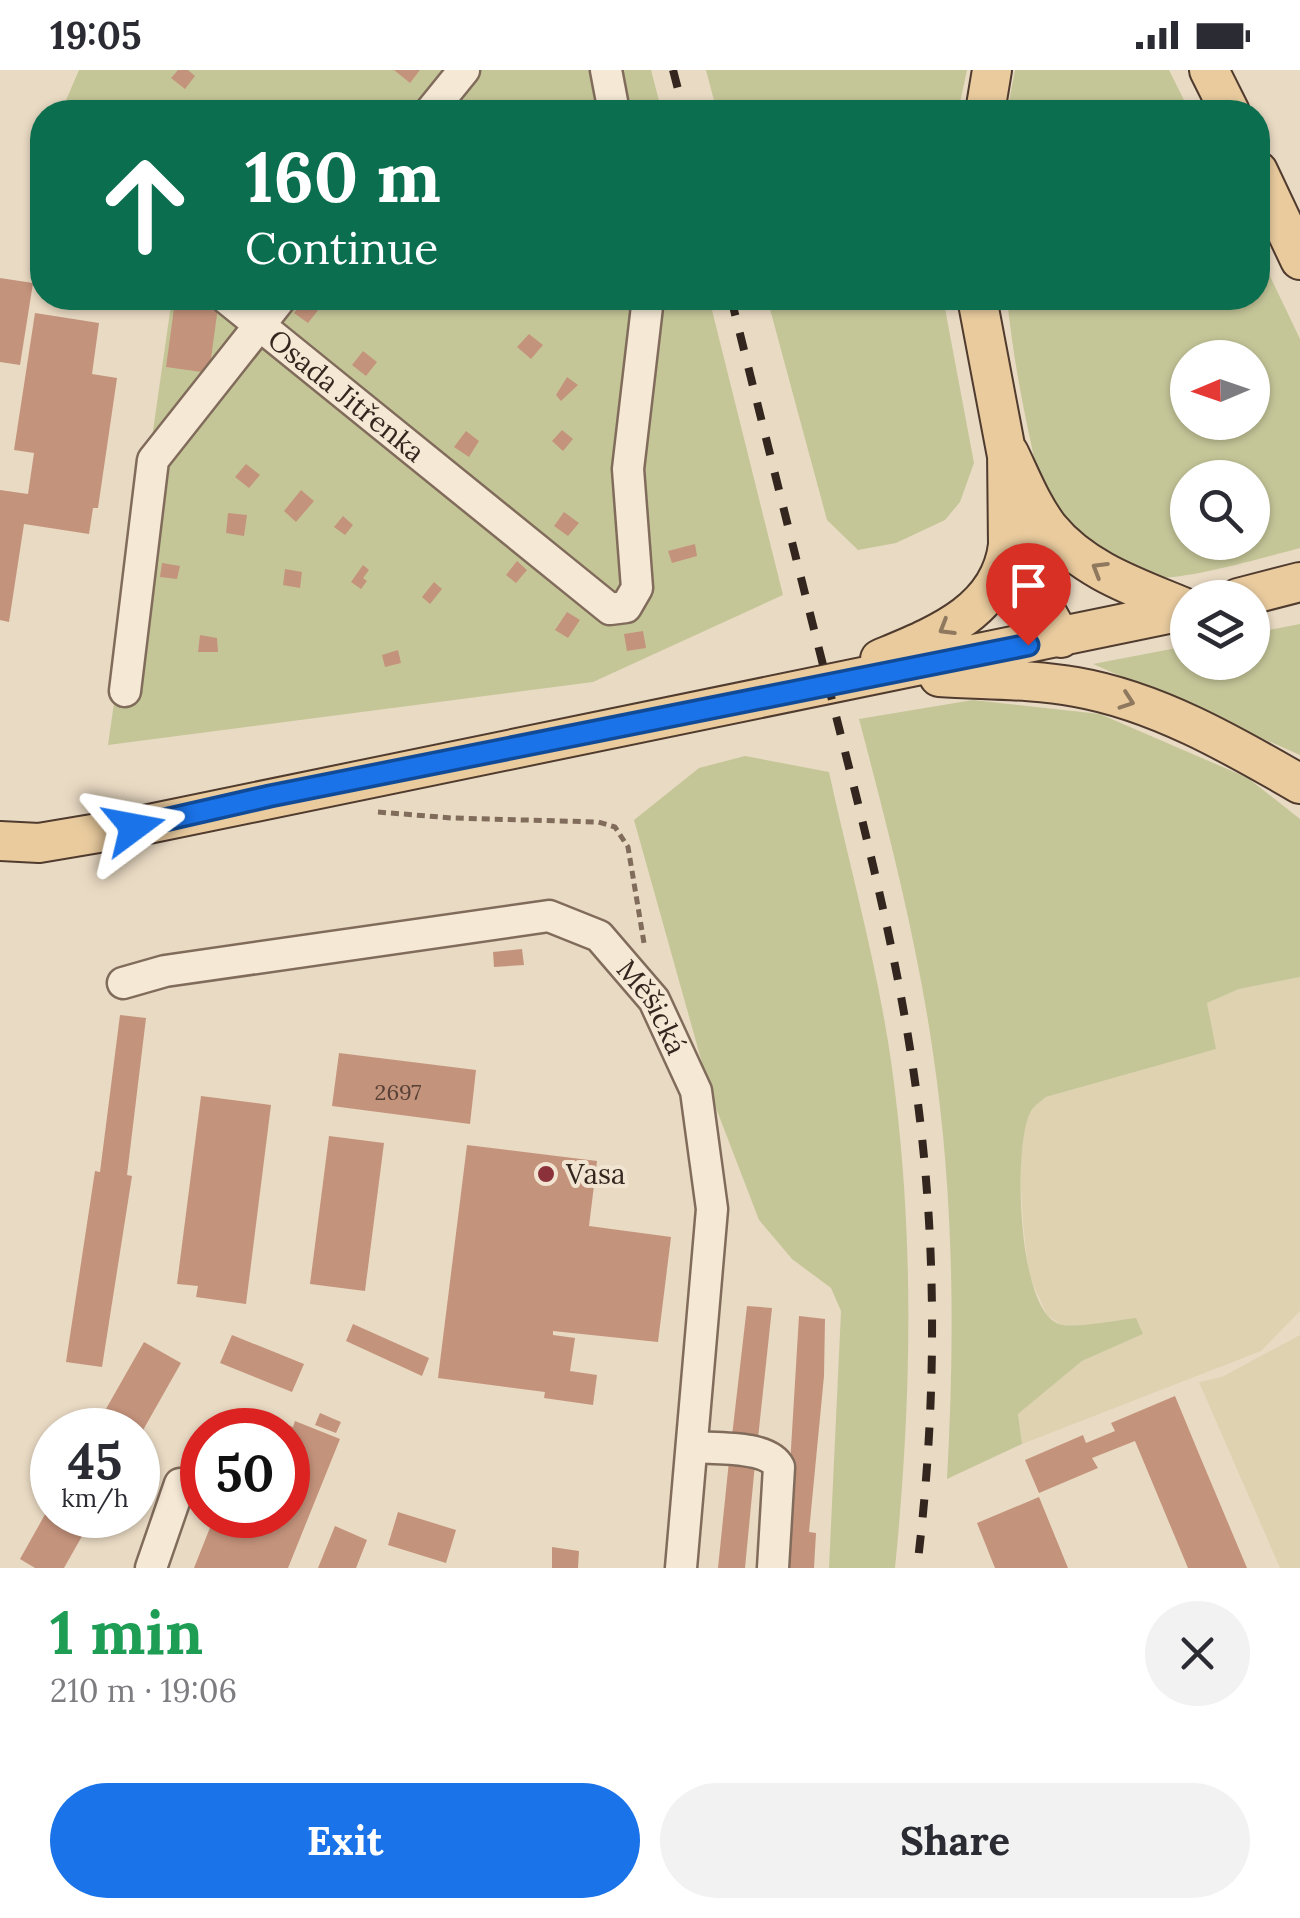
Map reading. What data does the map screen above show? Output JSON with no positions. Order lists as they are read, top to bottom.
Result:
{
  "streets": {
    "street": ["Osada Jitřenka", "Měšická"]
  },
  "places": ["Vasa"],
  "house_numbers": ["2697"],
  "north": "left",
  "page": {
    "status": "19:05",
    "turn": ["160 m", "Continue"],
    "speed": "45 km/h",
    "limit": "50",
    "heading": ["1 min", "210 m · 19:06"],
    "buttons": ["Exit", "Share"]
  }
}
